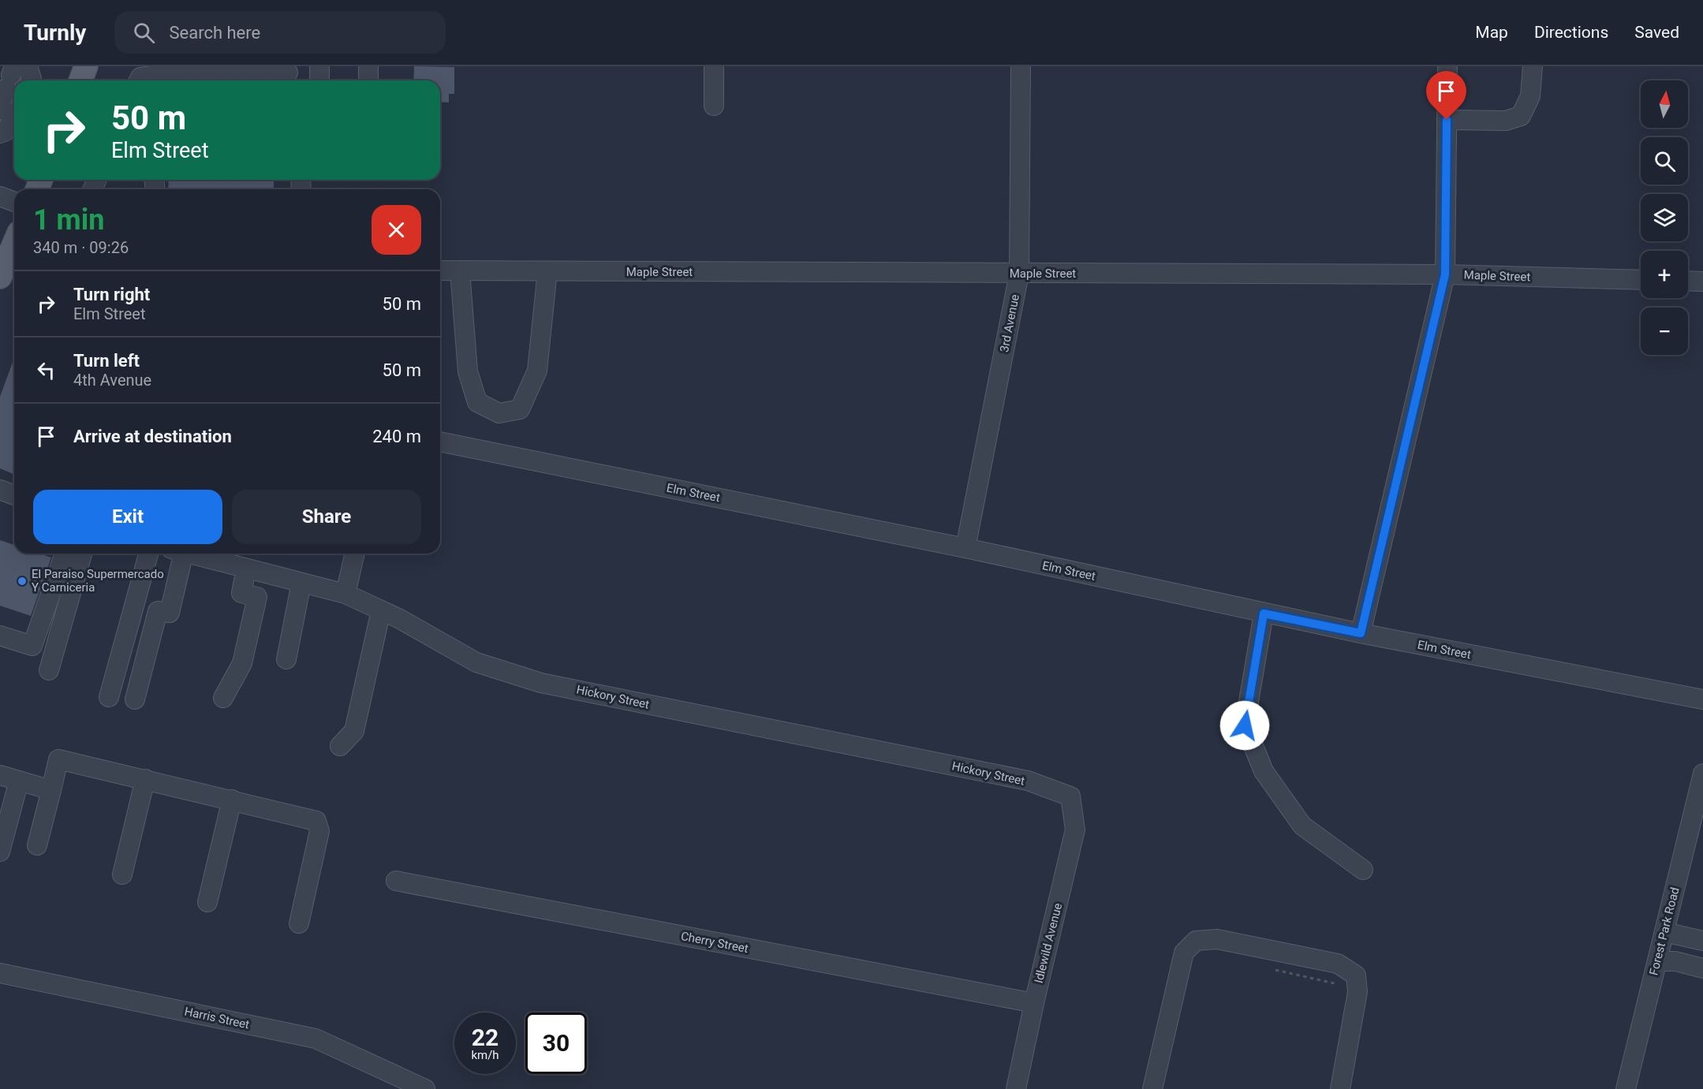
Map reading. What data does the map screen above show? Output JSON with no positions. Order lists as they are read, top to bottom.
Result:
{
  "streets": {
    "street": [
      "Maple Street",
      "3rd Avenue",
      "Elm Street",
      "Hickory Street",
      "Forest Park Road",
      "Cherry Street",
      "Idlewild Avenue",
      "Harris Street"
    ]
  },
  "crossings": [
    ["Maple Street", "3rd Avenue"],
    ["3rd Avenue", "Elm Street"],
    ["Hickory Street", "Idlewild Avenue"],
    ["Cherry Street", "Idlewild Avenue"]
  ],
  "places": ["El Paraiso Supermercado Y Carniceria"],
  "north": "top",
  "page": {
    "header": "Turnly",
    "search": "Search here",
    "nav": ["Map", "Directions", "Saved"],
    "map_buttons": ["+", "−"],
    "turn": ["50 m", "Elm Street"],
    "heading": ["1 min", "340 m · 09:26"],
    "list": [
      {
        "name": "Turn right",
        "note": "Elm Street",
        "value": "50 m"
      },
      {
        "name": "Turn left",
        "note": "4th Avenue",
        "value": "50 m"
      },
      {
        "name": "Arrive at destination",
        "value": "240 m"
      }
    ],
    "buttons": ["Exit", "Share"],
    "speed": "22 km/h",
    "limit": "30"
  }
}
